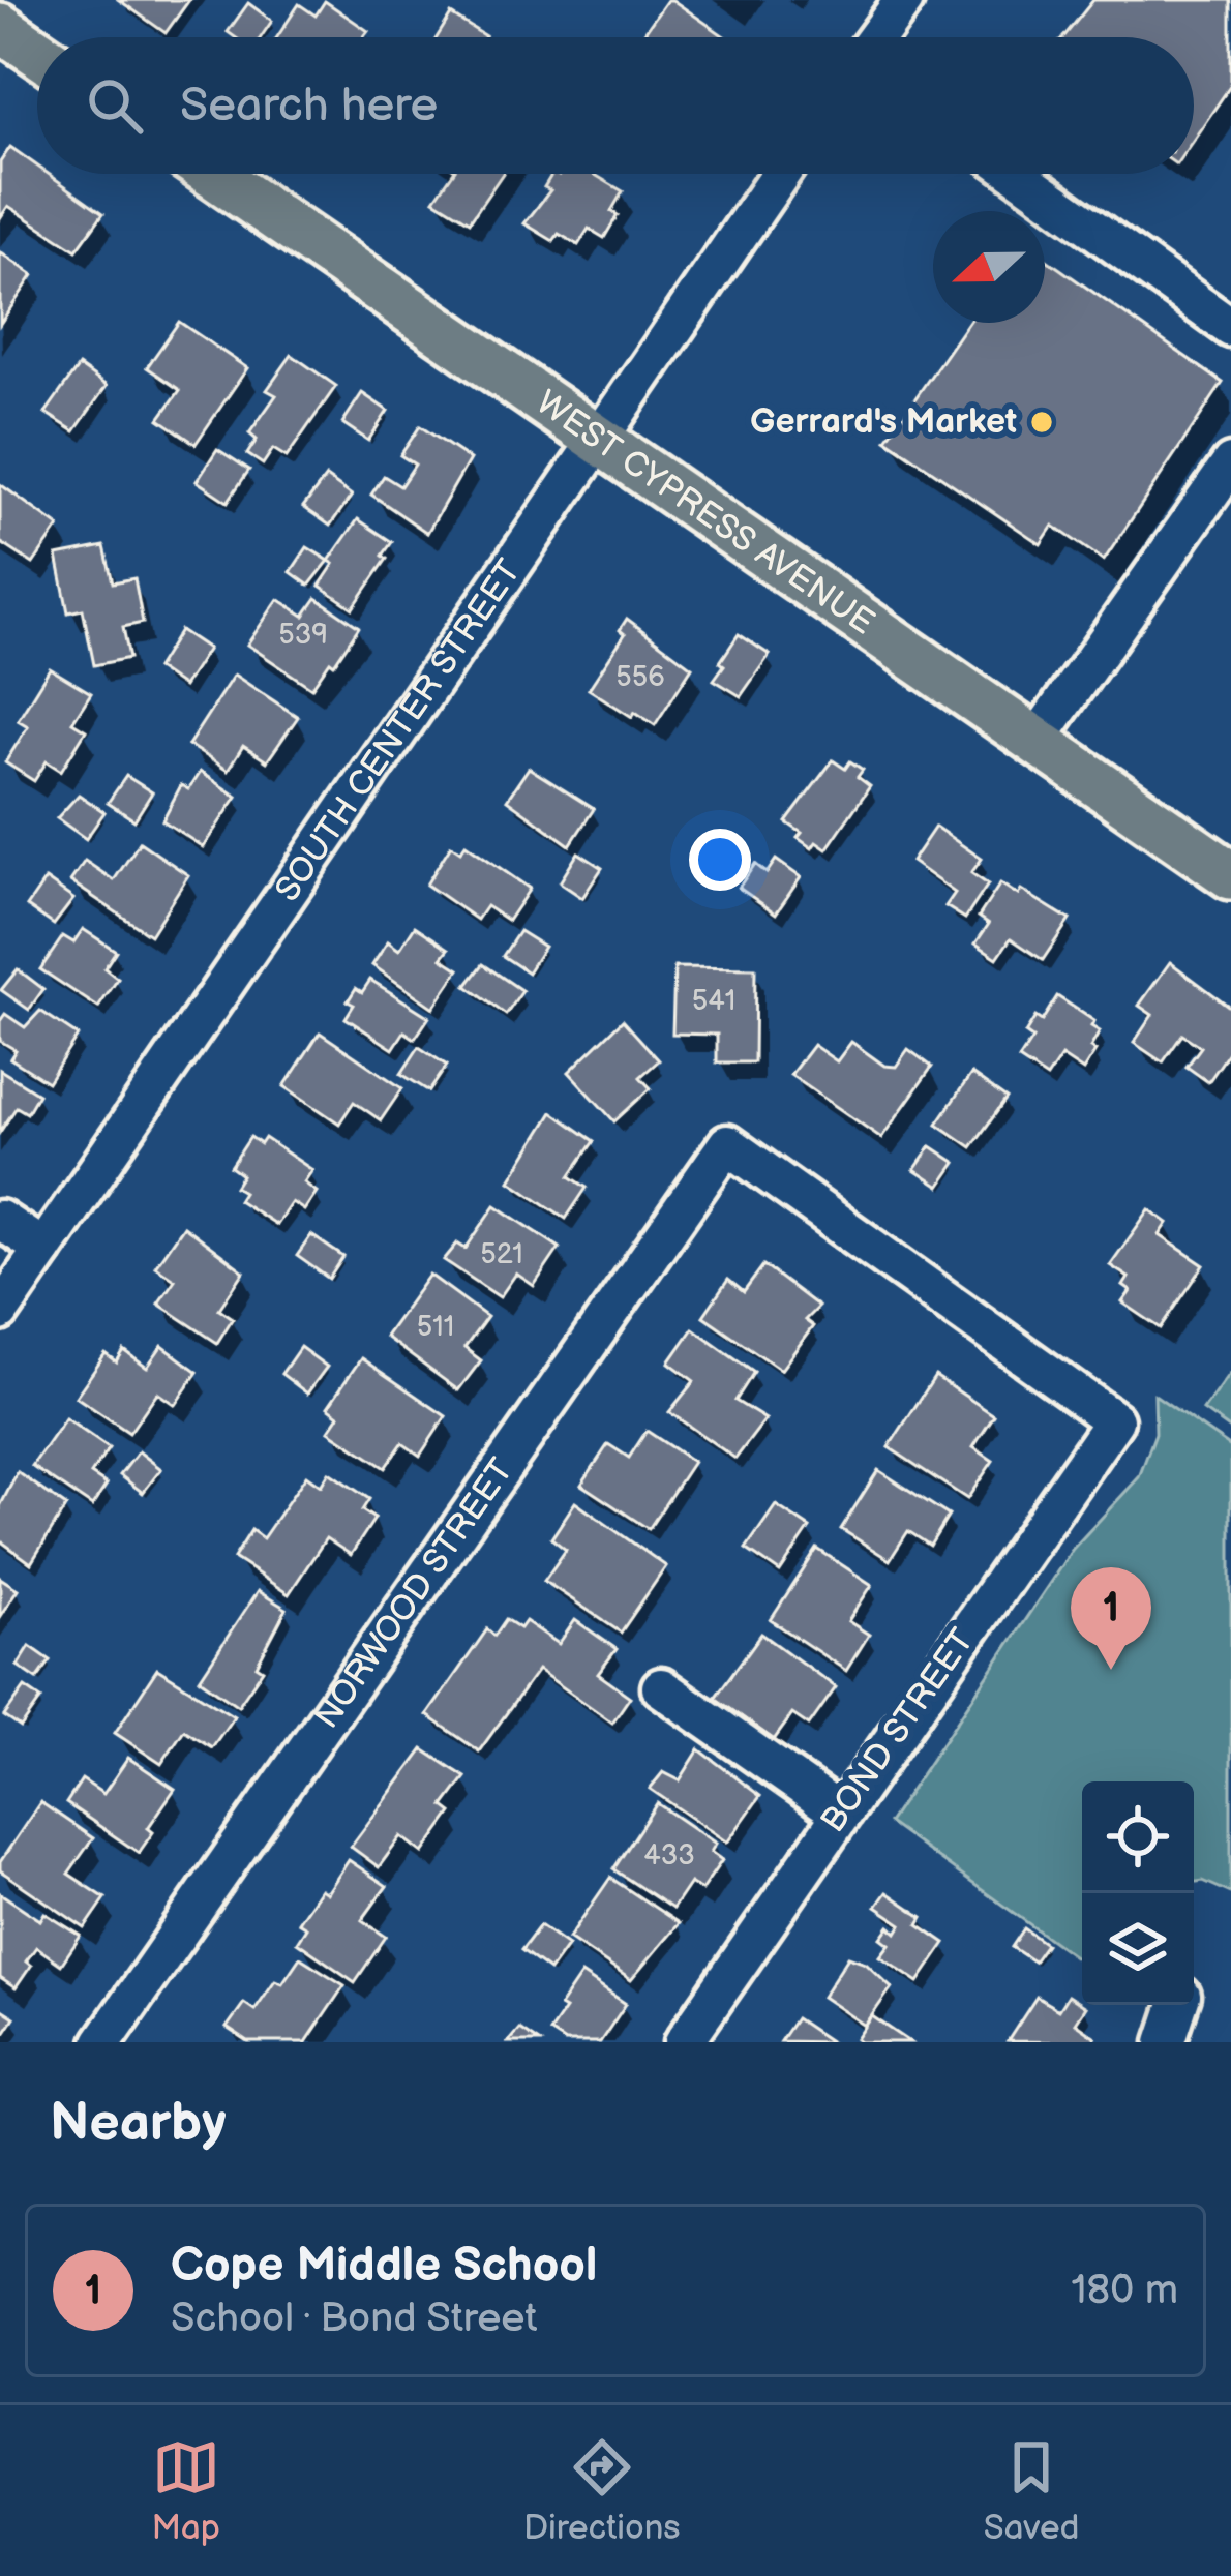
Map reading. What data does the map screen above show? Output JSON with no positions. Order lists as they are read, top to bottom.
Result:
{
  "streets": {
    "main road": ["WEST CYPRESS AVENUE"],
    "street": ["SOUTH CENTER STREET", "NORWOOD STREET", "BOND STREET"]
  },
  "crossings": [
    ["WEST CYPRESS AVENUE", "SOUTH CENTER STREET"],
    ["NORWOOD STREET", "BOND STREET"]
  ],
  "places": ["Gerrard's Market"],
  "house_numbers": [
    "539",
    "556",
    "541",
    "521",
    "511",
    "433"
  ],
  "north": "left",
  "page": {
    "search": "Search here",
    "pins": "1",
    "heading": "Nearby",
    "list": [
      {
        "mark": "1",
        "name": "Cope Middle School",
        "note": "School · Bond Street",
        "value": "180 m"
      }
    ],
    "nav": ["Map", "Directions", "Saved"]
  }
}
